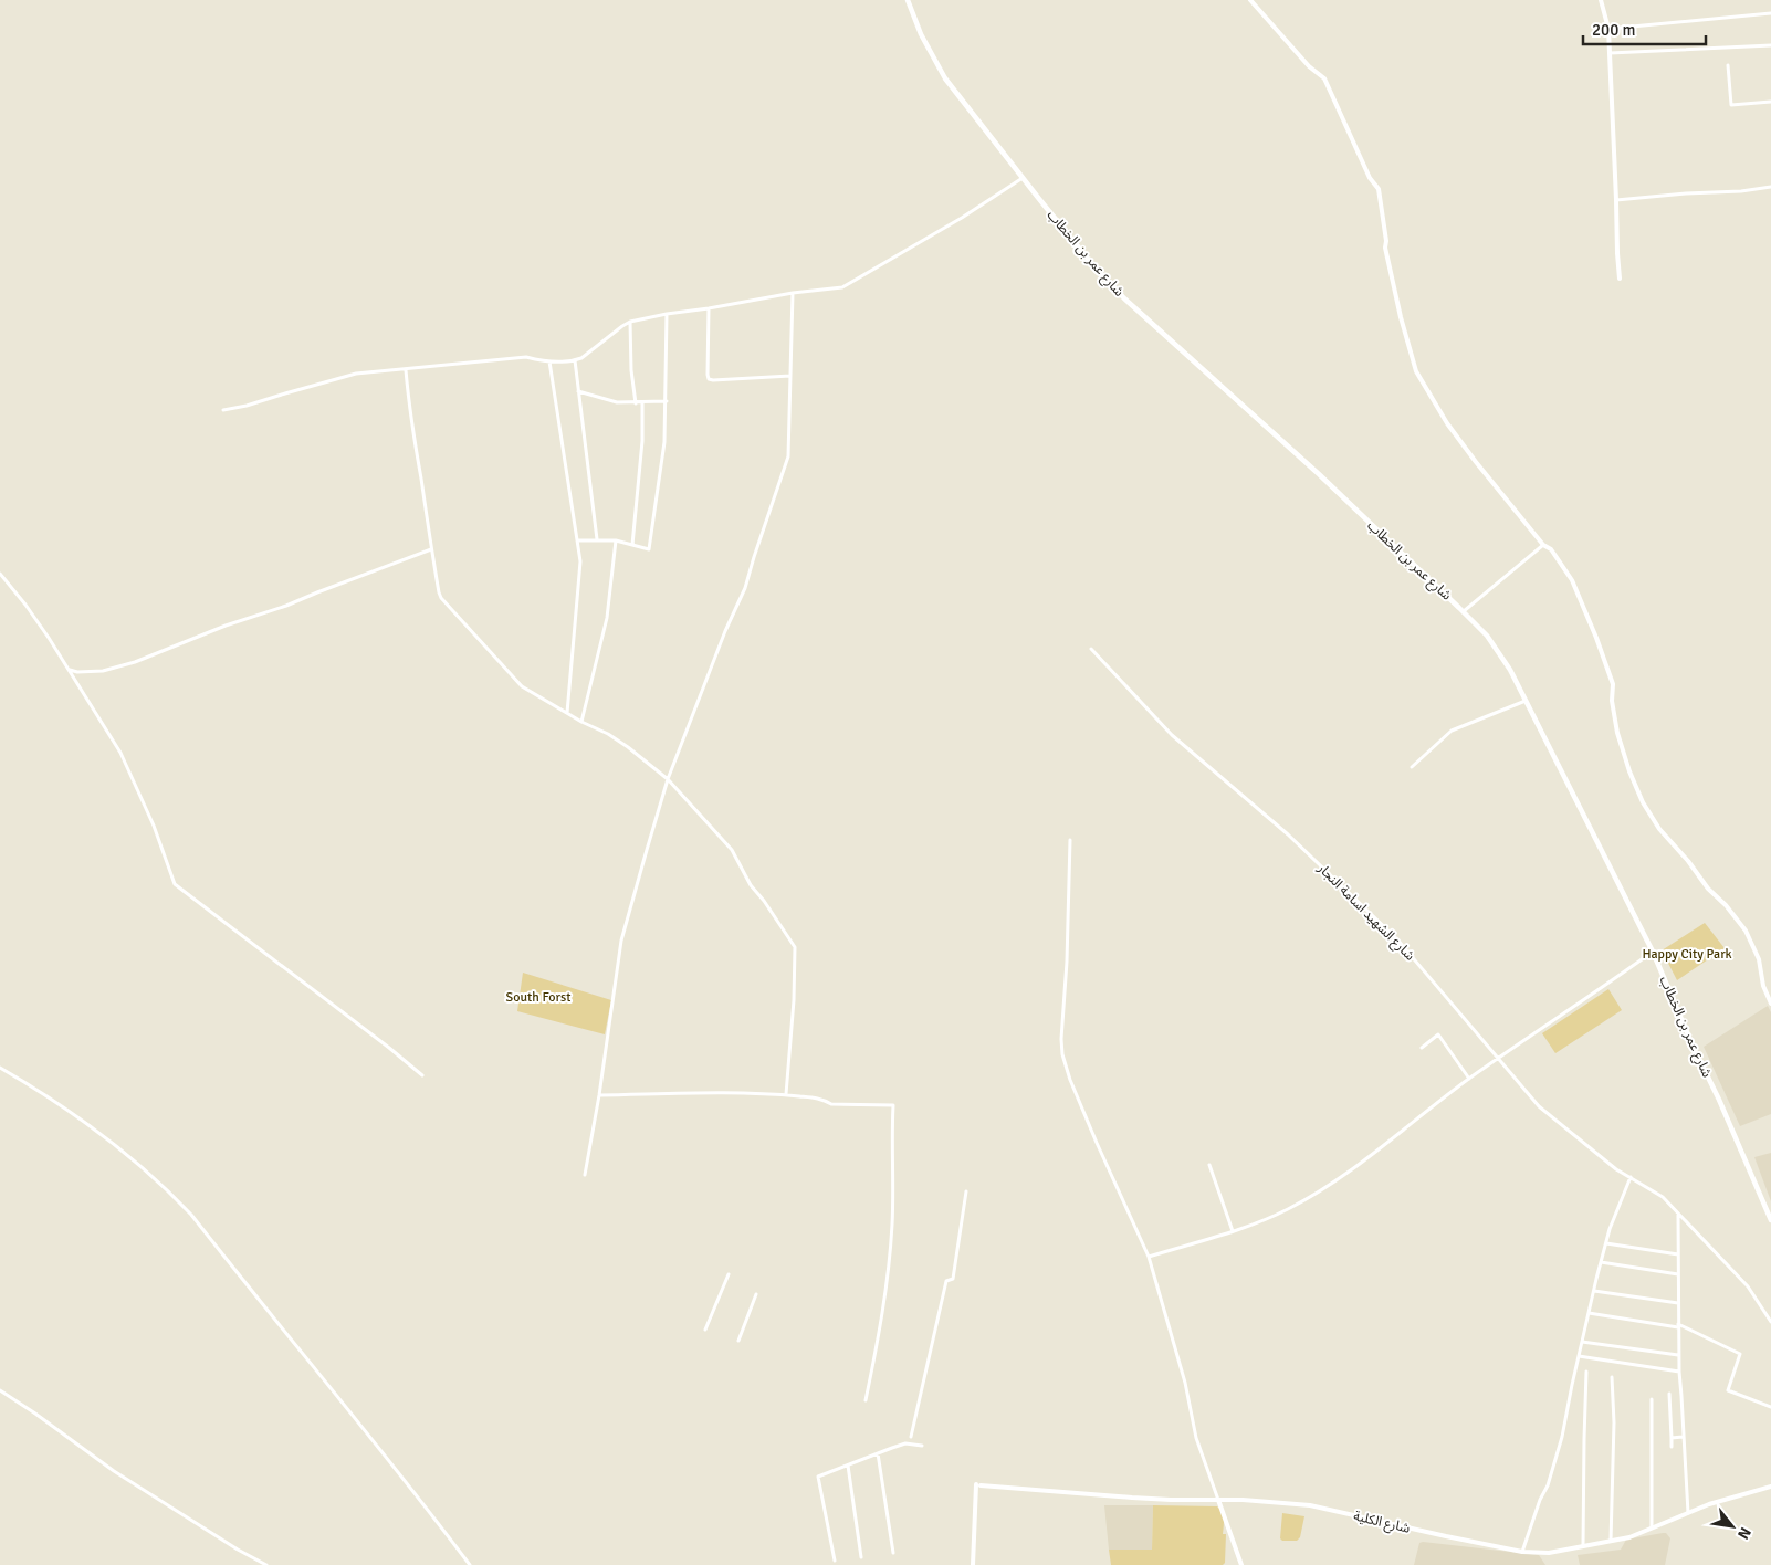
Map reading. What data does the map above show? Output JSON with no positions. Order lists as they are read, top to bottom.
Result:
{
  "streets": {
    "main road": ["شارع عمر بن الخطاب"],
    "street": ["شارع الشهيد اسامة النجار", "شارع الكلية"]
  },
  "parks": ["Happy City Park", "South Forst"],
  "scale_bar": "200 m",
  "north": "bottom right"
}
